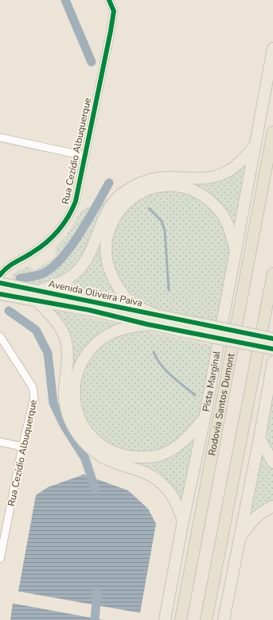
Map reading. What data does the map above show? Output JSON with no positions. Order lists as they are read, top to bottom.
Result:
{
  "streets": {
    "highway": ["Rodovia Santos Dumont"],
    "main road": ["Avenida Oliveira Paiva", "Pista Marginal"],
    "street": ["Rua Cezídio Albuquerque"]
  }
}
